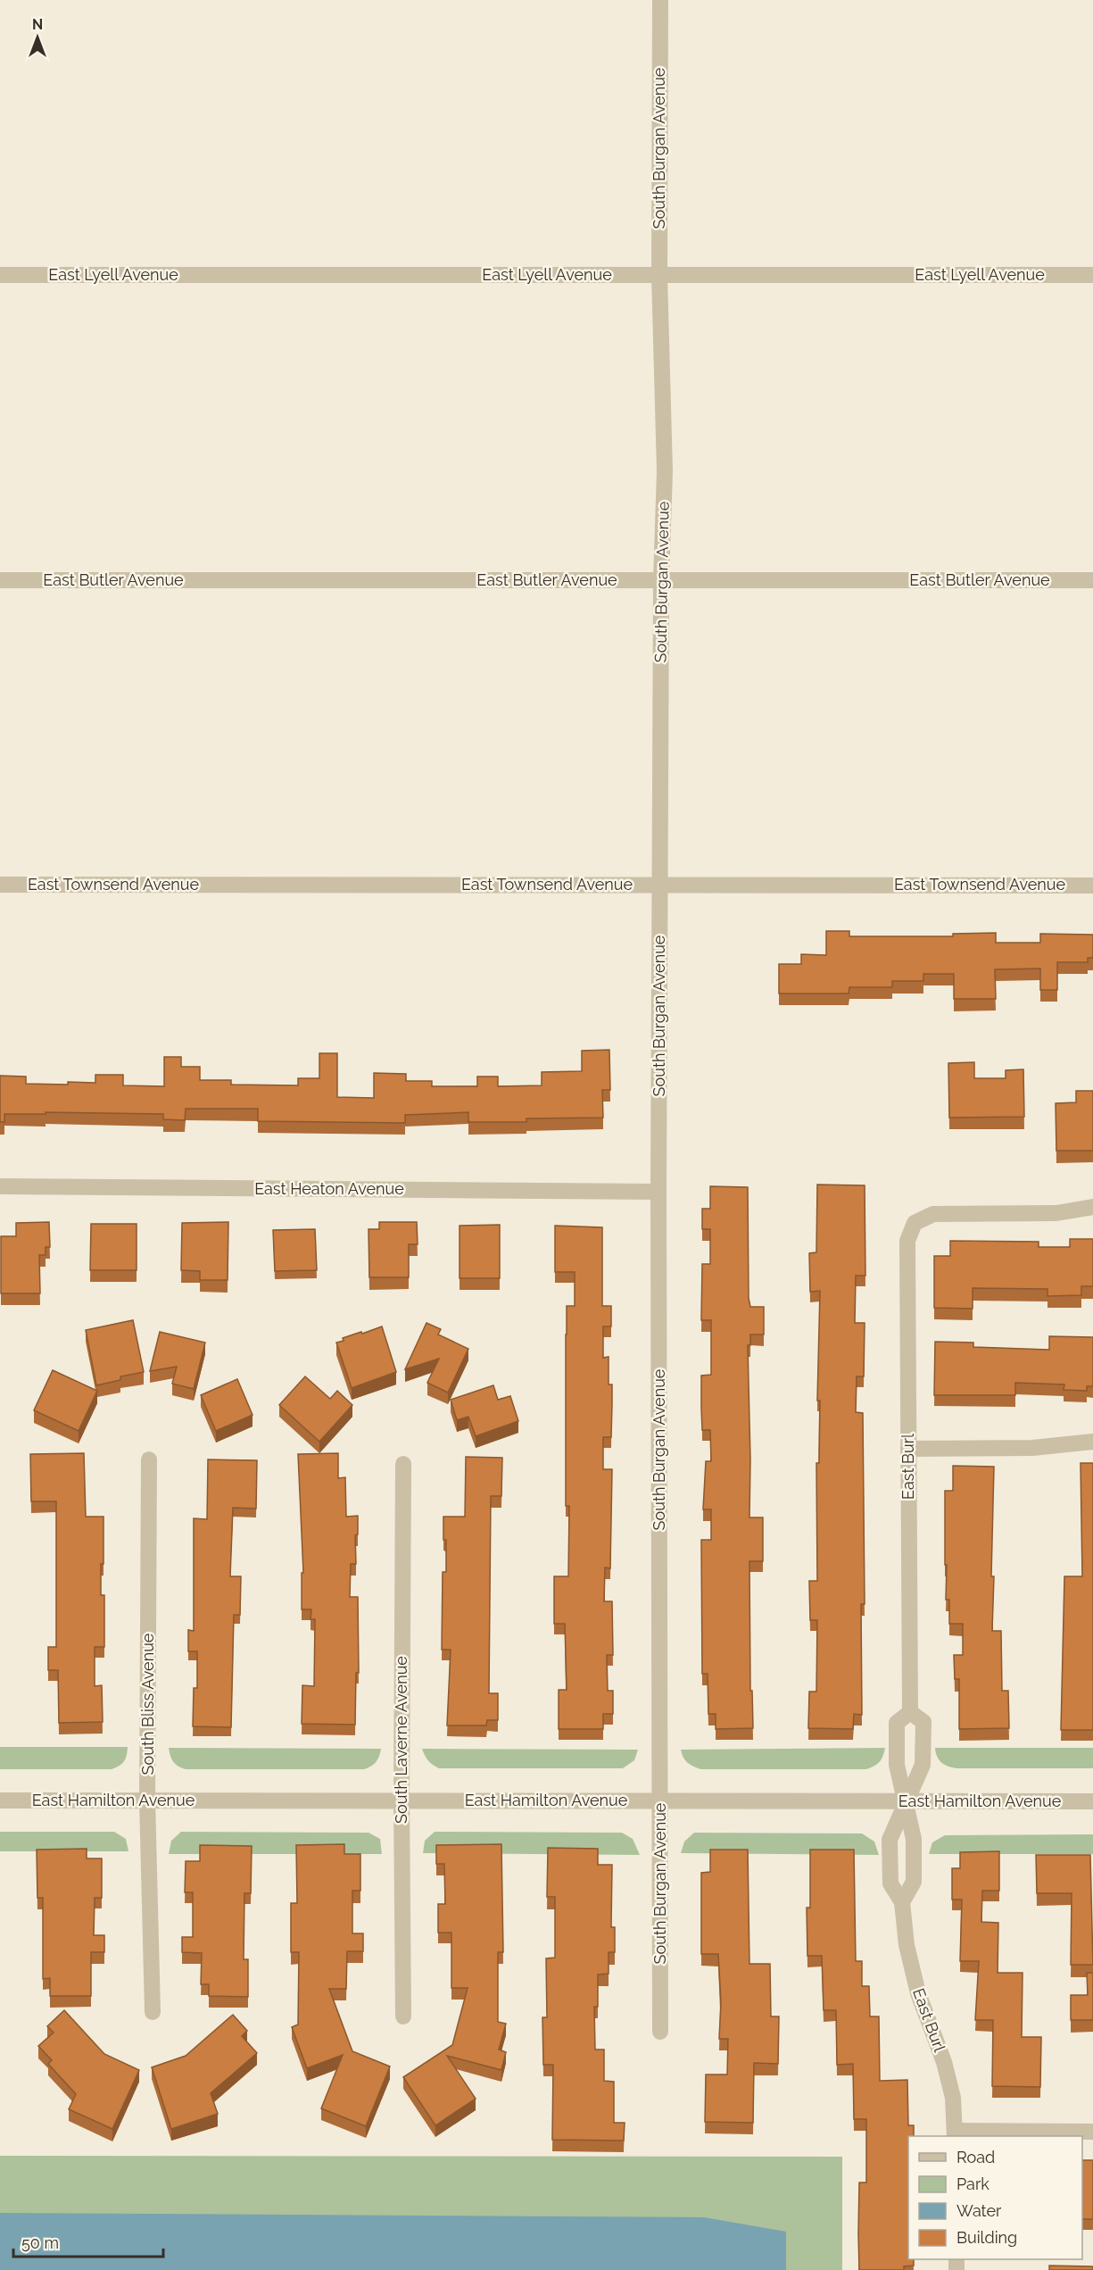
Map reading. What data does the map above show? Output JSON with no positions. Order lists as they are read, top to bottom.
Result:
{
  "streets": {
    "street": [
      "South Burgan Avenue",
      "East Lyell Avenue",
      "East Butler Avenue",
      "East Townsend Avenue",
      "East Heaton Avenue",
      "East Burl",
      "South Bliss Avenue",
      "South Laverne Avenue",
      "East Hamilton Avenue"
    ]
  },
  "crossings": [
    ["South Burgan Avenue", "East Lyell Avenue"],
    ["South Burgan Avenue", "East Butler Avenue"],
    ["South Burgan Avenue", "East Townsend Avenue"],
    ["South Burgan Avenue", "East Heaton Avenue"],
    ["South Burgan Avenue", "East Hamilton Avenue"],
    ["East Burl", "East Hamilton Avenue"],
    ["South Bliss Avenue", "East Hamilton Avenue"],
    ["South Laverne Avenue", "East Hamilton Avenue"]
  ],
  "legend": [
    "Road",
    "Park",
    "Water",
    "Building"
  ],
  "scale_bar": "50 m",
  "north": "top"
}
